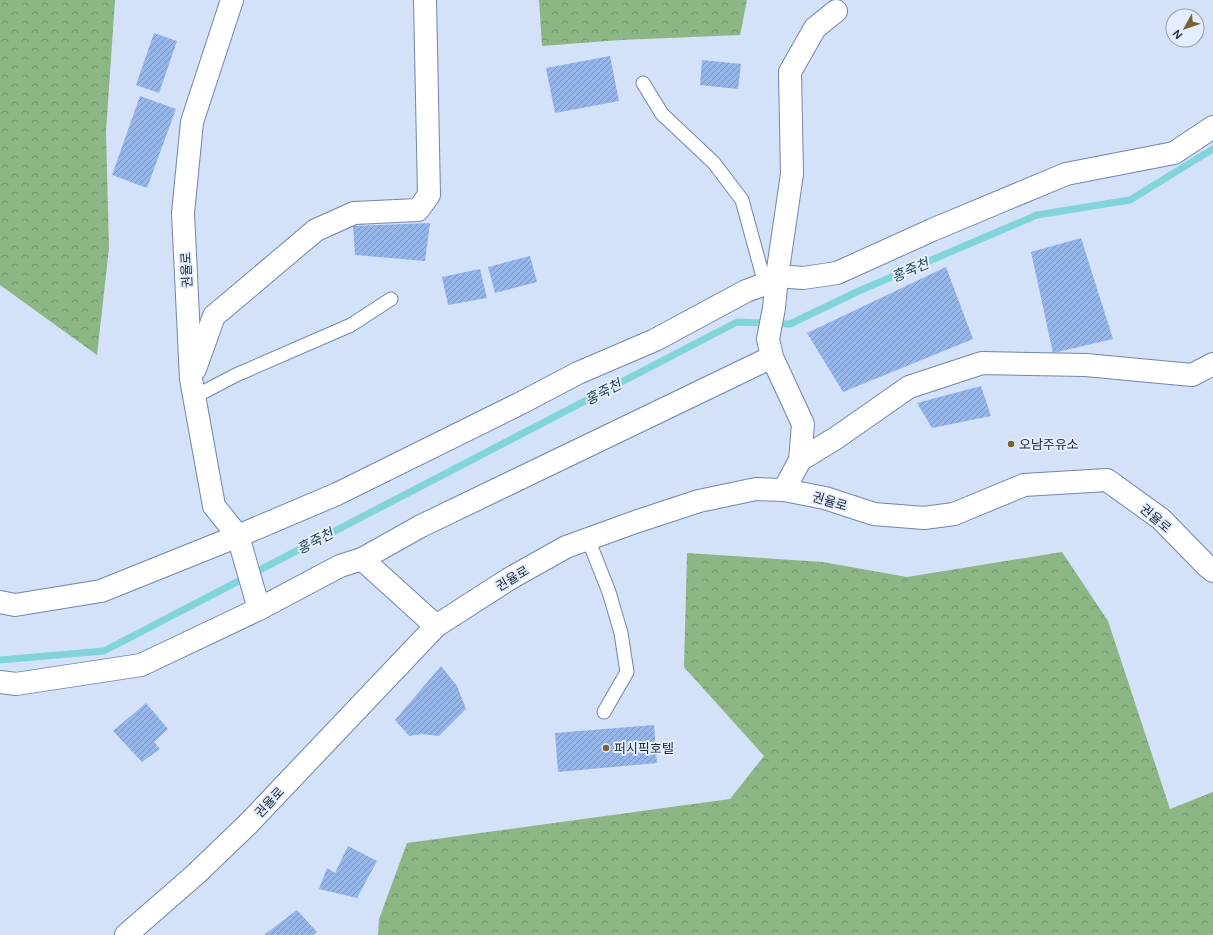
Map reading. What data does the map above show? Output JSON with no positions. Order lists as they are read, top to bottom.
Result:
{
  "streets": {
    "street": ["권율로"]
  },
  "water": ["홍죽천"],
  "places": ["오남주유소", "퍼시픽호텔"],
  "north": "bottom left"
}
